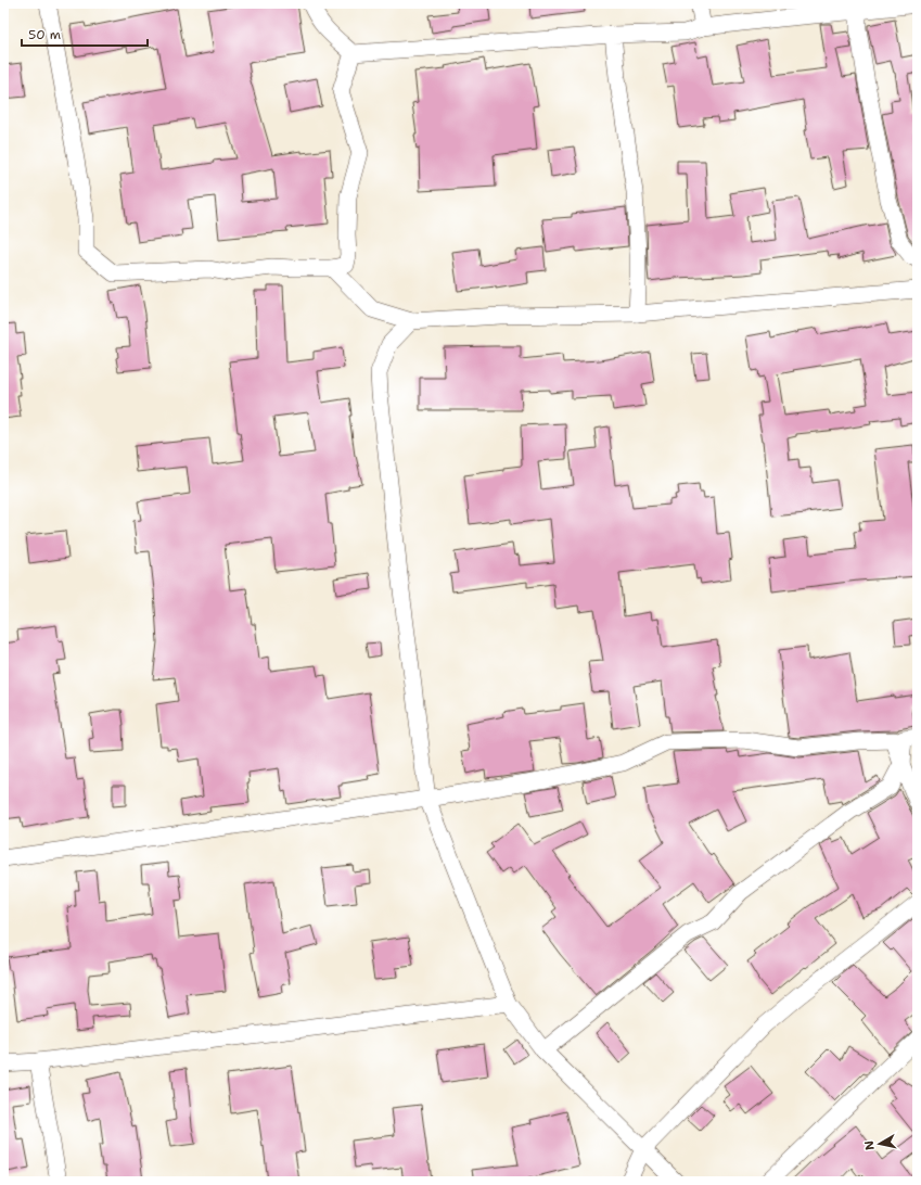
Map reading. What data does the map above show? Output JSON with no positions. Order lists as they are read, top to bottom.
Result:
{
  "scale_bar": "50 m",
  "north": "left"
}
